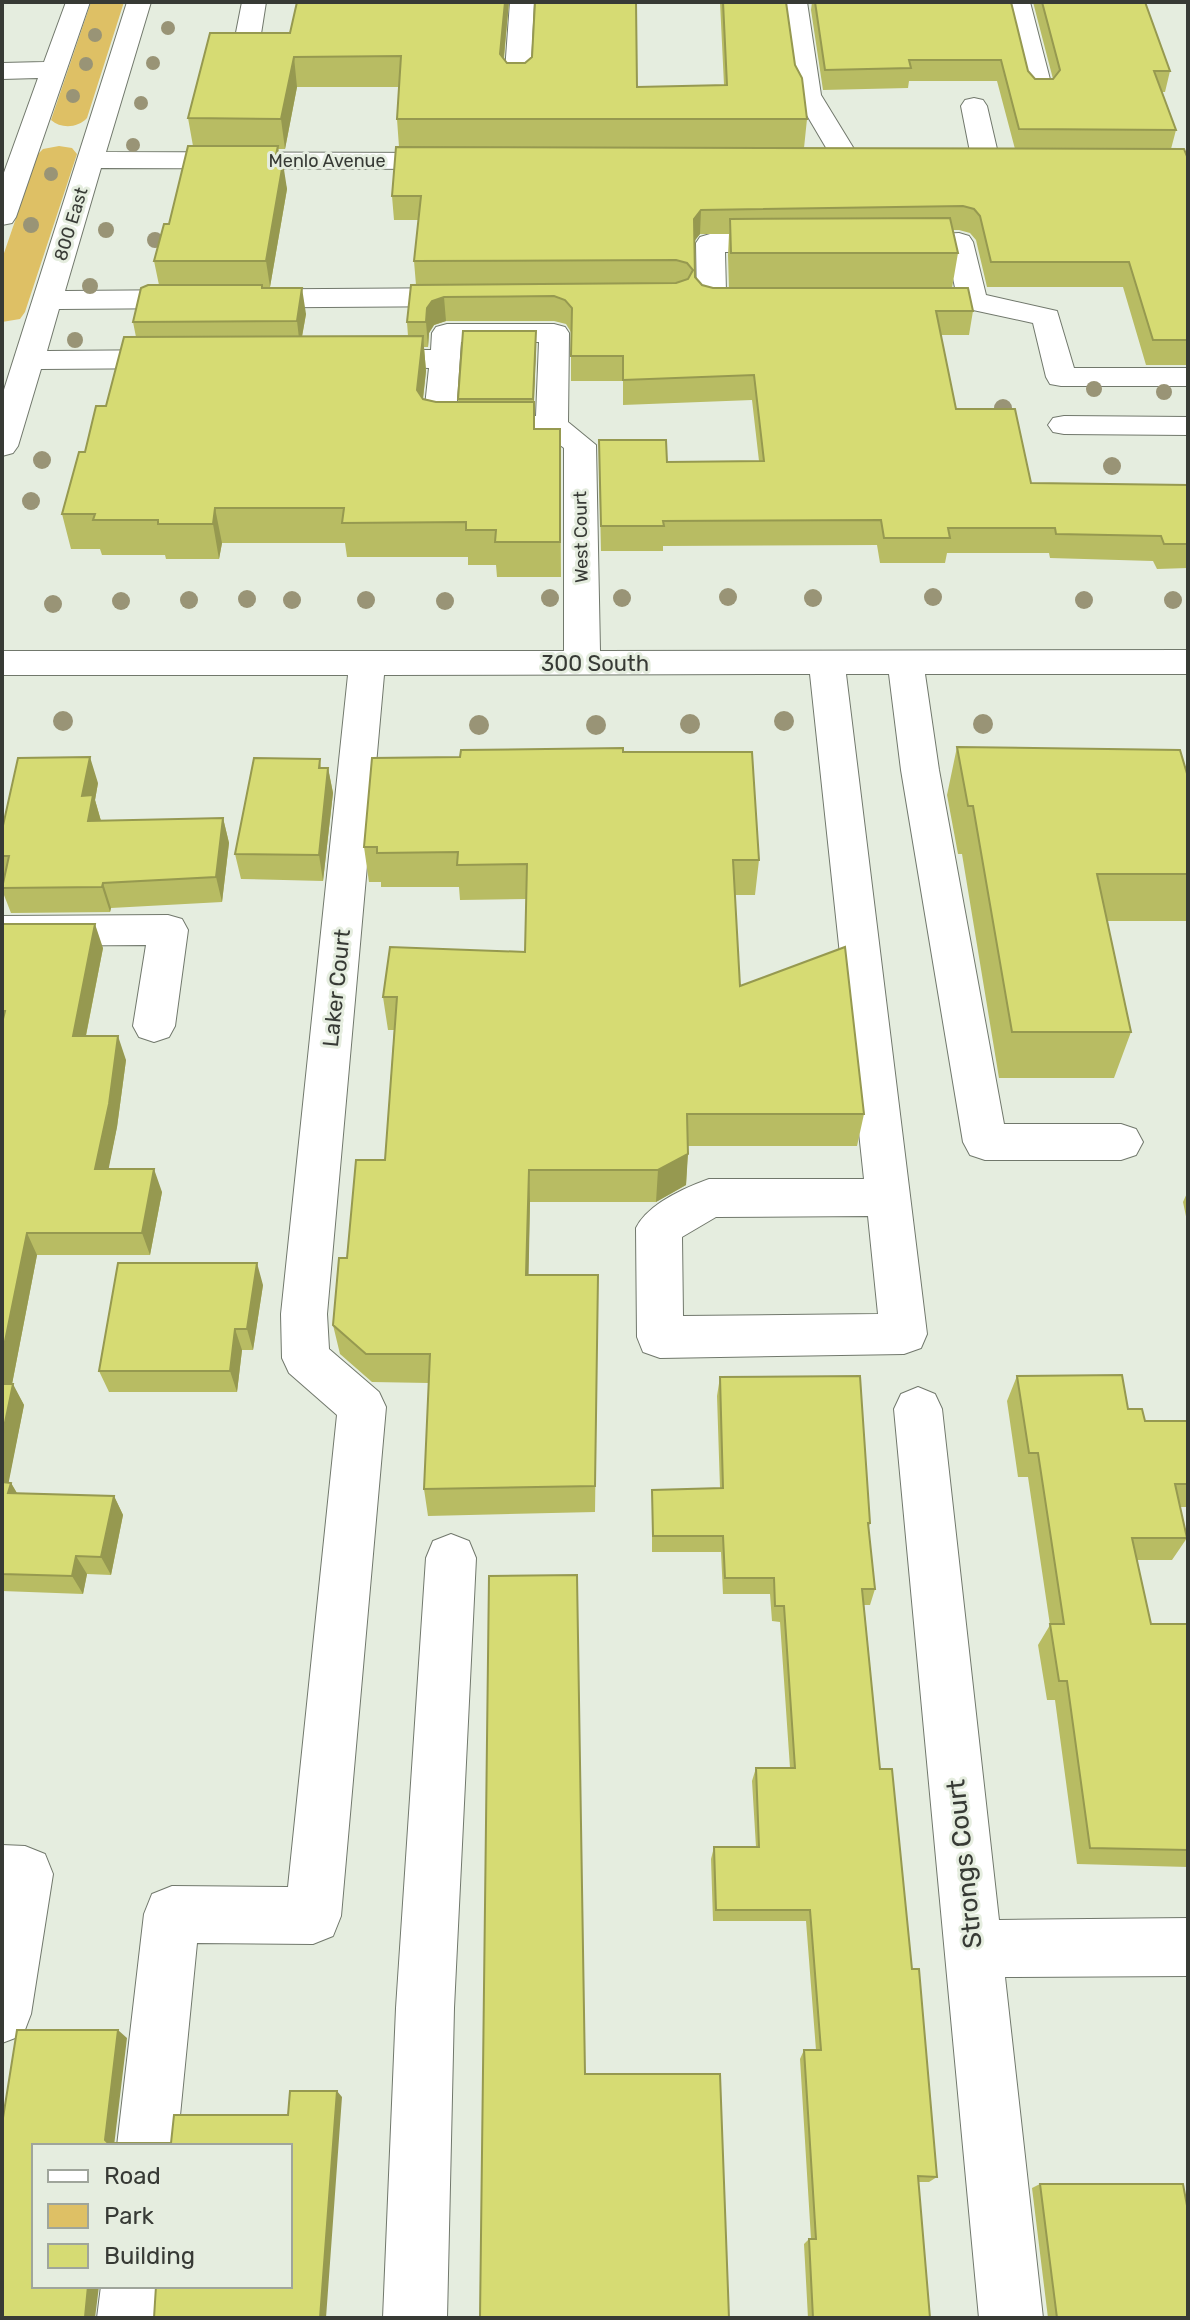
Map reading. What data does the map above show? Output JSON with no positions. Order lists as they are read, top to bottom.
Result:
{
  "streets": {
    "street": [
      "Menlo Avenue",
      "800 East",
      "West Court",
      "300 South",
      "Laker Court",
      "Strongs Court"
    ]
  },
  "crossings": [
    ["Menlo Avenue", "800 East"],
    ["West Court", "300 South"],
    ["300 South", "Laker Court"]
  ],
  "legend": ["Road", "Park", "Building"]
}
